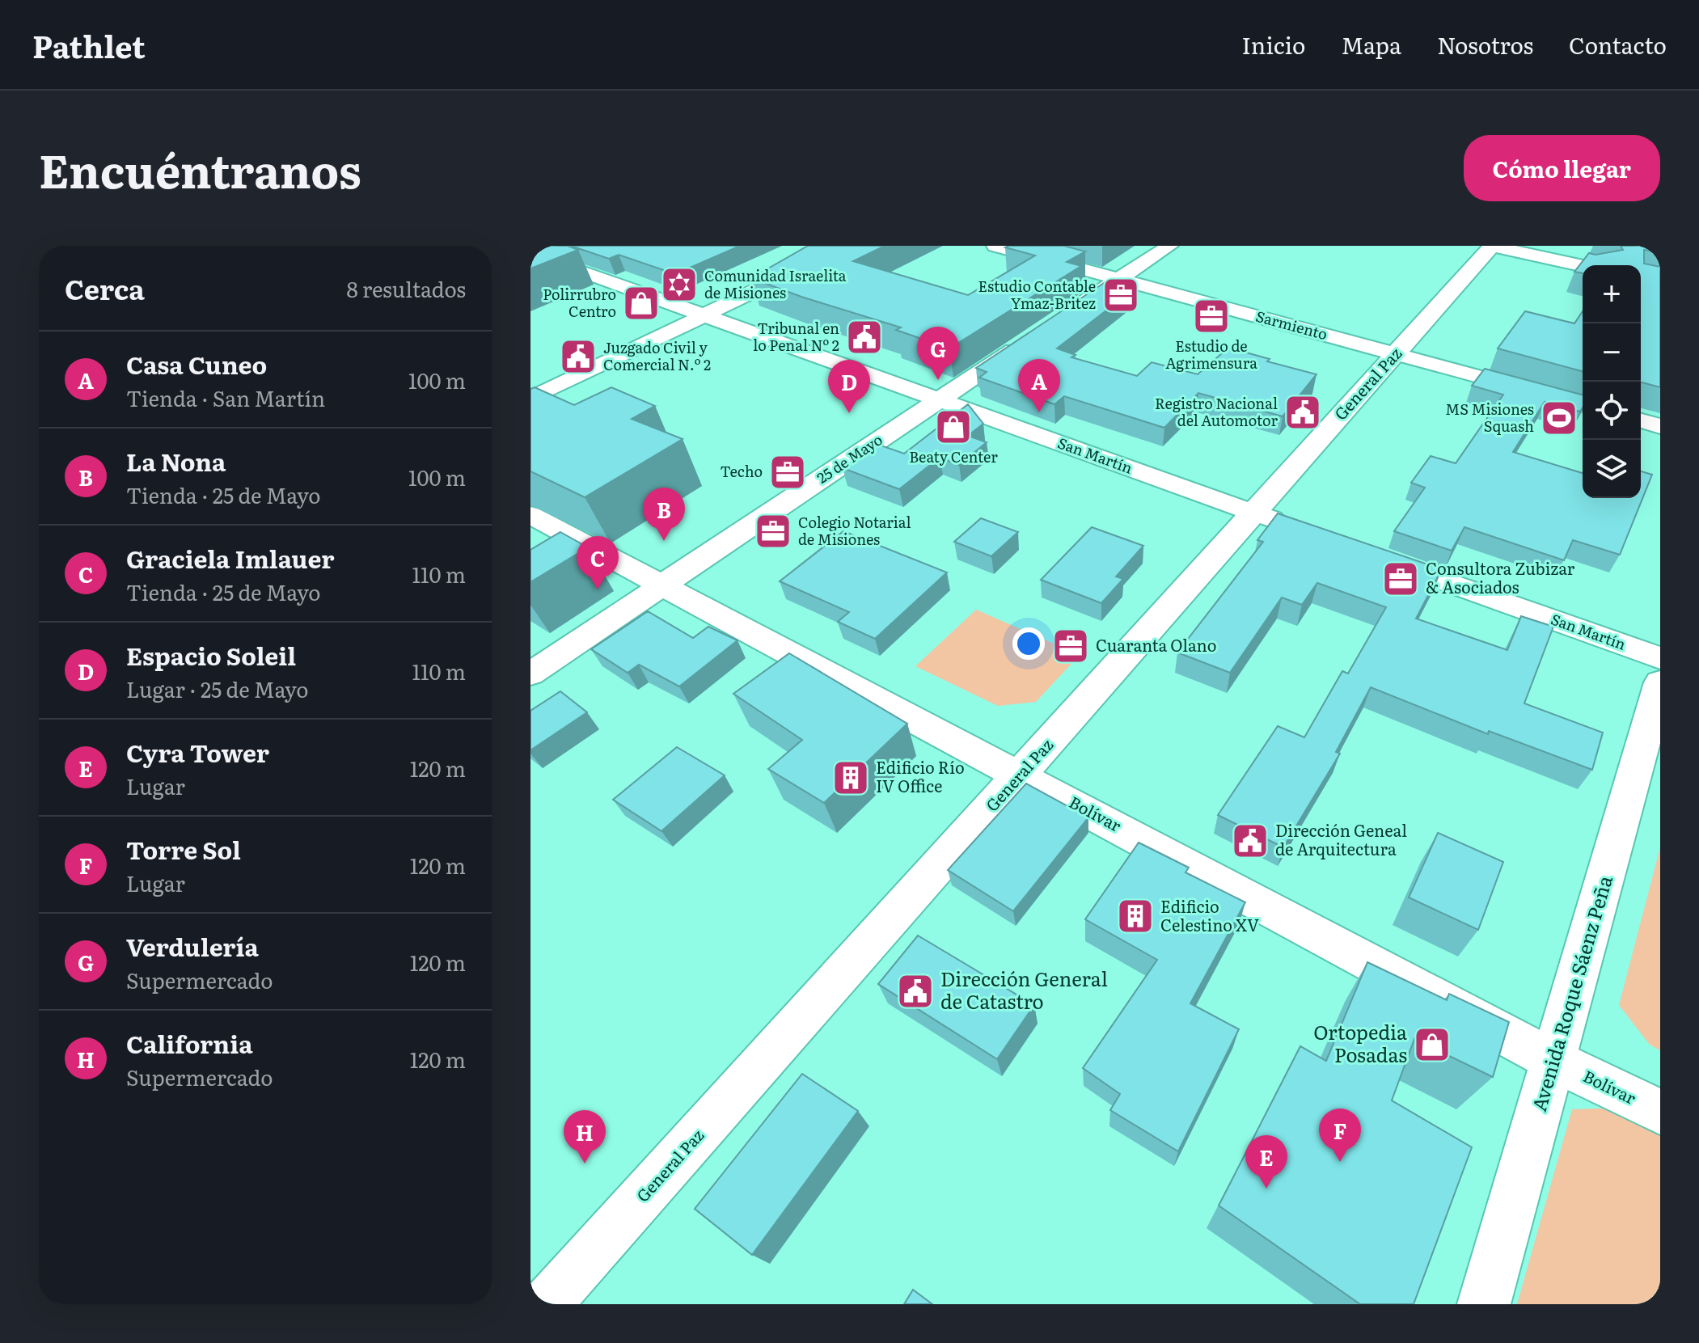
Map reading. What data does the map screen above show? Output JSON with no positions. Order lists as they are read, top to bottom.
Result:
{
  "streets": {
    "main road": ["Avenida Roque Sáenz Peña"],
    "street": [
      "Sarmiento",
      "General Paz",
      "San Martín",
      "25 de Mayo",
      "Bolívar"
    ]
  },
  "crossings": [
    ["Sarmiento", "General Paz"],
    ["General Paz", "San Martín"],
    ["General Paz", "Bolívar"],
    ["San Martín", "25 de Mayo"],
    ["25 de Mayo", "Bolívar"],
    ["Bolívar", "Avenida Roque Sáenz Peña"]
  ],
  "places": {
    "synagogue": ["Comunidad Israelita de Misiones"],
    "office": [
      "Estudio Contable Ymaz-Britez",
      "Estudio de Agrimensura",
      "Techo",
      "Colegio Notarial de Misiones",
      "Consultora Zubizar & Asociados",
      "Cuaranta Olano"
    ],
    "shop": ["Polirrubro Centro", "Beaty Center", "Ortopedia Posadas"],
    "public building": [
      "Tribunal en lo Penal Nº 2",
      "Juzgado Civil y Comercial N.º 2",
      "Registro Nacional del Automotor",
      "Dirección Geneal de Arquitectura",
      "Dirección General de Catastro"
    ],
    "sports": ["MS Misiones Squash"],
    "building": ["Edificio Río IV Office", "Edificio Celestino XV"]
  },
  "page": {
    "header": "Pathlet",
    "nav": [
      "Inicio",
      "Mapa",
      "Nosotros",
      "Contacto"
    ],
    "title": "Encuéntranos",
    "buttons": "Cómo llegar",
    "heading": ["Cerca", "8 resultados"],
    "map_buttons": ["+", "−"],
    "pins": [
      "G",
      "A",
      "D",
      "B",
      "C",
      "F",
      "H",
      "E"
    ],
    "list": [
      {
        "mark": "A",
        "name": "Casa Cuneo",
        "note": "Tienda · San Martín",
        "value": "100 m"
      },
      {
        "mark": "B",
        "name": "La Nona",
        "note": "Tienda · 25 de Mayo",
        "value": "100 m"
      },
      {
        "mark": "C",
        "name": "Graciela Imlauer",
        "note": "Tienda · 25 de Mayo",
        "value": "110 m"
      },
      {
        "mark": "D",
        "name": "Espacio Soleil",
        "note": "Lugar · 25 de Mayo",
        "value": "110 m"
      },
      {
        "mark": "E",
        "name": "Cyra Tower",
        "note": "Lugar",
        "value": "120 m"
      },
      {
        "mark": "F",
        "name": "Torre Sol",
        "note": "Lugar",
        "value": "120 m"
      },
      {
        "mark": "G",
        "name": "Verdulería",
        "note": "Supermercado",
        "value": "120 m"
      },
      {
        "mark": "H",
        "name": "California",
        "note": "Supermercado",
        "value": "120 m"
      }
    ]
  }
}
